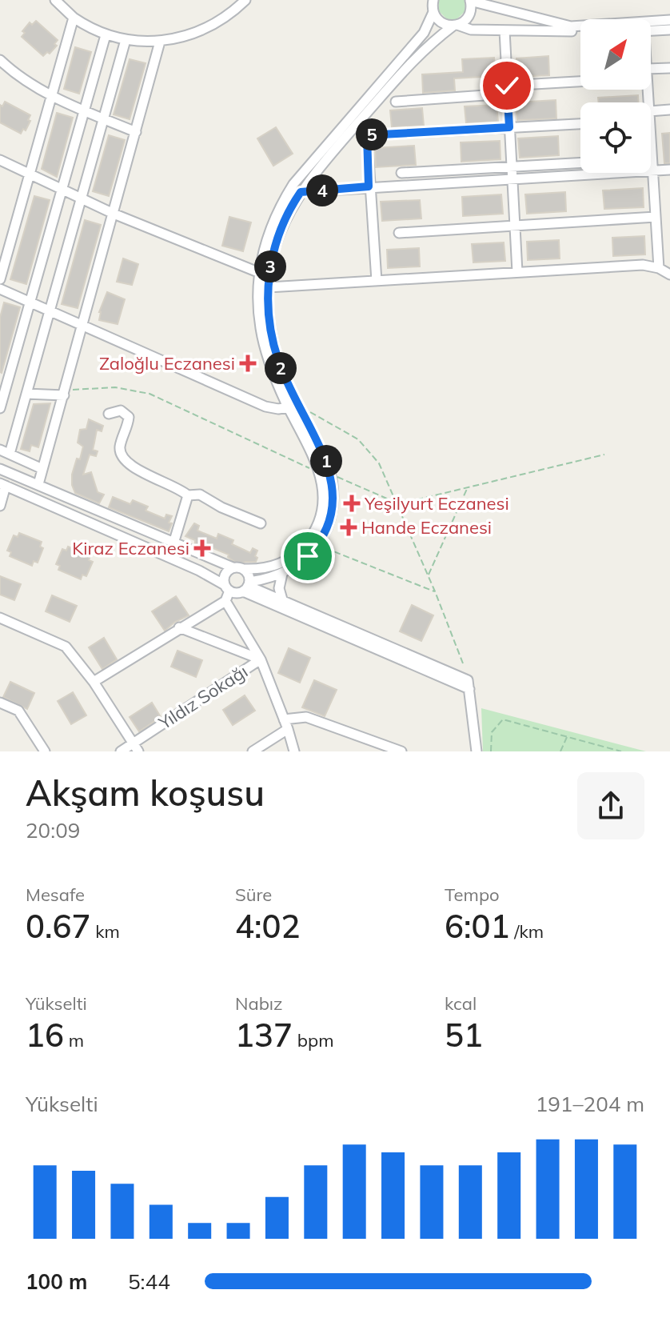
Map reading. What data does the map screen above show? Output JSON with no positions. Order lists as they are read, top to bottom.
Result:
{
  "streets": {
    "street": ["Yıldız Sokağı"]
  },
  "places": {
    "health": [
      "Zaloğlu Eczanesi",
      "Yeşilyurt Eczanesi",
      "Hande Eczanesi",
      "Kiraz Eczanesi"
    ]
  },
  "north": "top right",
  "page": {
    "pins": [
      "5",
      "4",
      "3",
      "2",
      "1"
    ],
    "heading": ["Akşam koşusu", "20:09"],
    "stats": [
      ["Mesafe", "0.67 km"],
      ["Süre", "4:02"],
      ["Tempo", "6:01 /km"],
      ["Yükselti", "16 m"],
      ["Nabız", "137 bpm"],
      ["kcal", "51"]
    ],
    "chart": ["Yükselti", "191–204 m"],
    "list": [
      {
        "name": "100 m",
        "note": "5:44"
      }
    ]
  }
}
